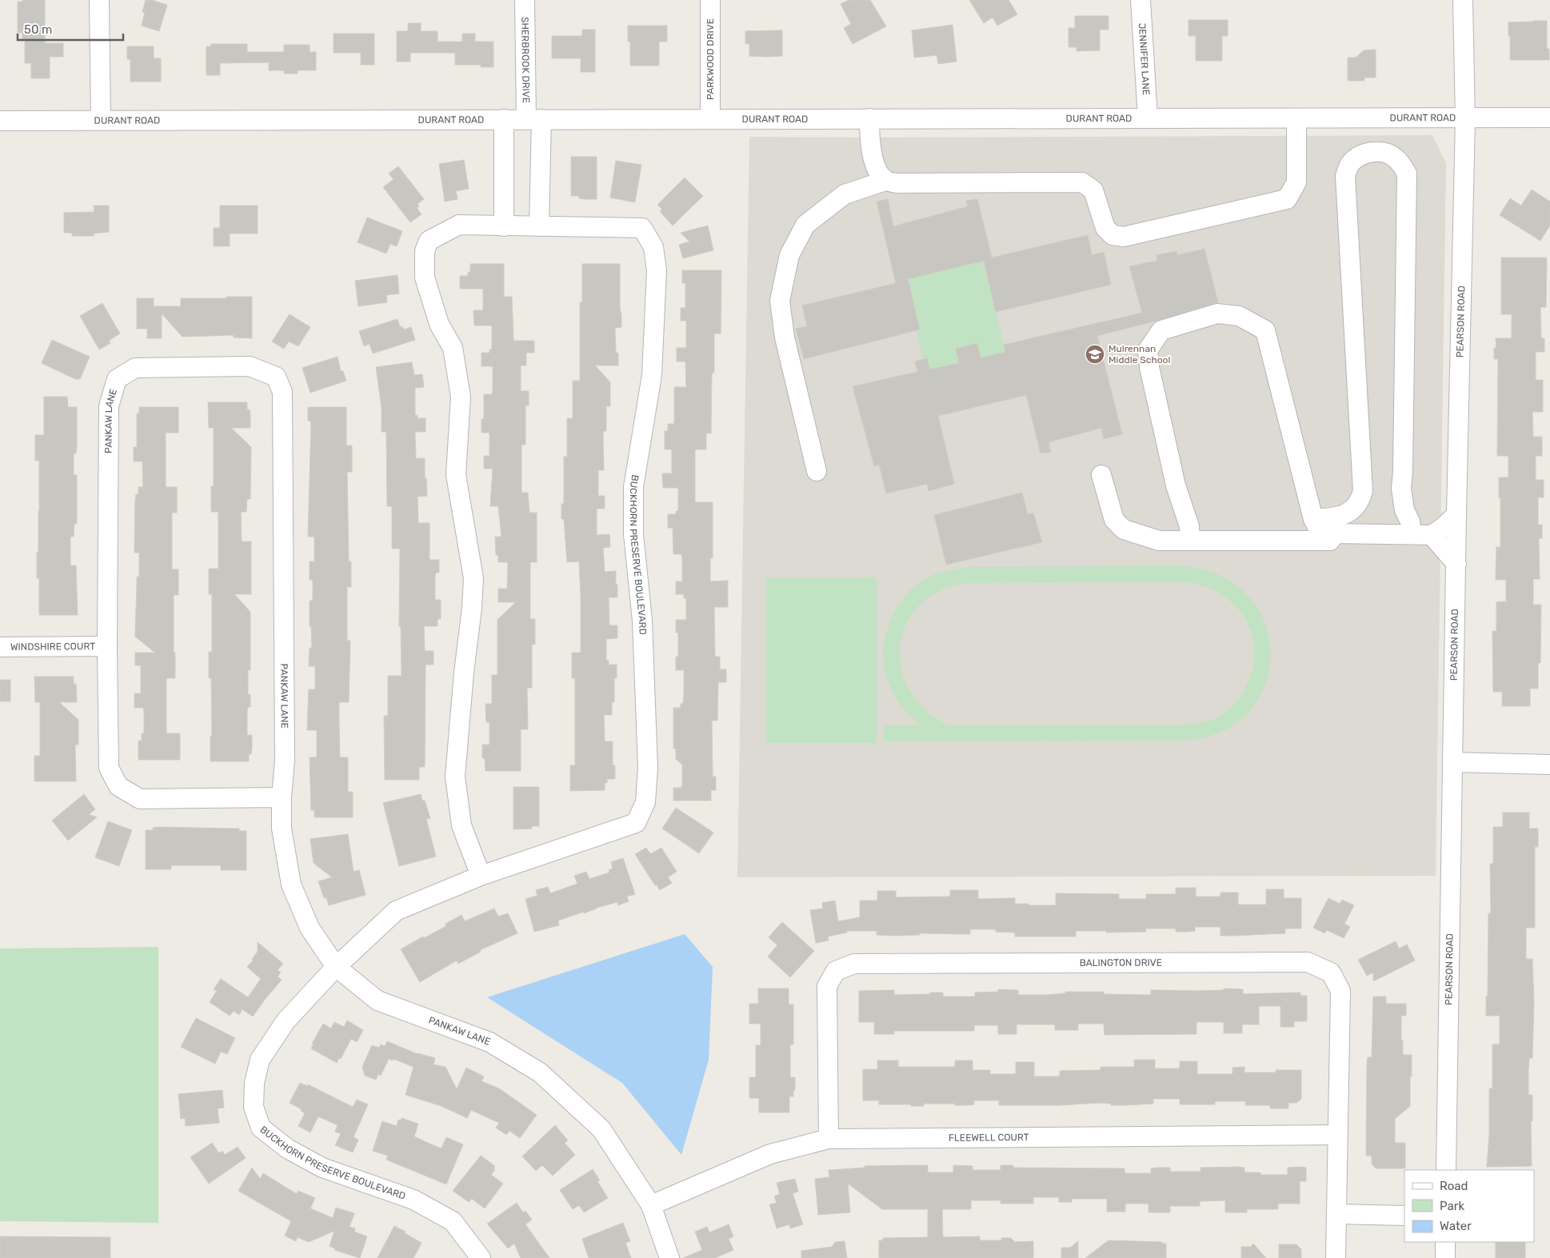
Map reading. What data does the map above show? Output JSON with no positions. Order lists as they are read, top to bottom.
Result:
{
  "streets": {
    "street": [
      "SHERBROOK DRIVE",
      "PARKWOOD DRIVE",
      "JENNIFER LANE",
      "DURANT ROAD",
      "PEARSON ROAD",
      "PANKAW LANE",
      "BUCKHORN PRESERVE BOULEVARD",
      "WINDSHIRE COURT",
      "BALINGTON DRIVE",
      "FLEEWELL COURT"
    ]
  },
  "crossings": [
    ["SHERBROOK DRIVE", "DURANT ROAD"],
    ["PARKWOOD DRIVE", "DURANT ROAD"],
    ["JENNIFER LANE", "DURANT ROAD"],
    ["DURANT ROAD", "PEARSON ROAD"],
    ["PANKAW LANE", "BUCKHORN PRESERVE BOULEVARD"],
    ["PANKAW LANE", "WINDSHIRE COURT"],
    ["PANKAW LANE", "FLEEWELL COURT"],
    ["BALINGTON DRIVE", "FLEEWELL COURT"]
  ],
  "places": {
    "school or university": ["Mulrennan Middle School"]
  },
  "legend": ["Road", "Park", "Water"],
  "scale_bar": "50 m"
}
